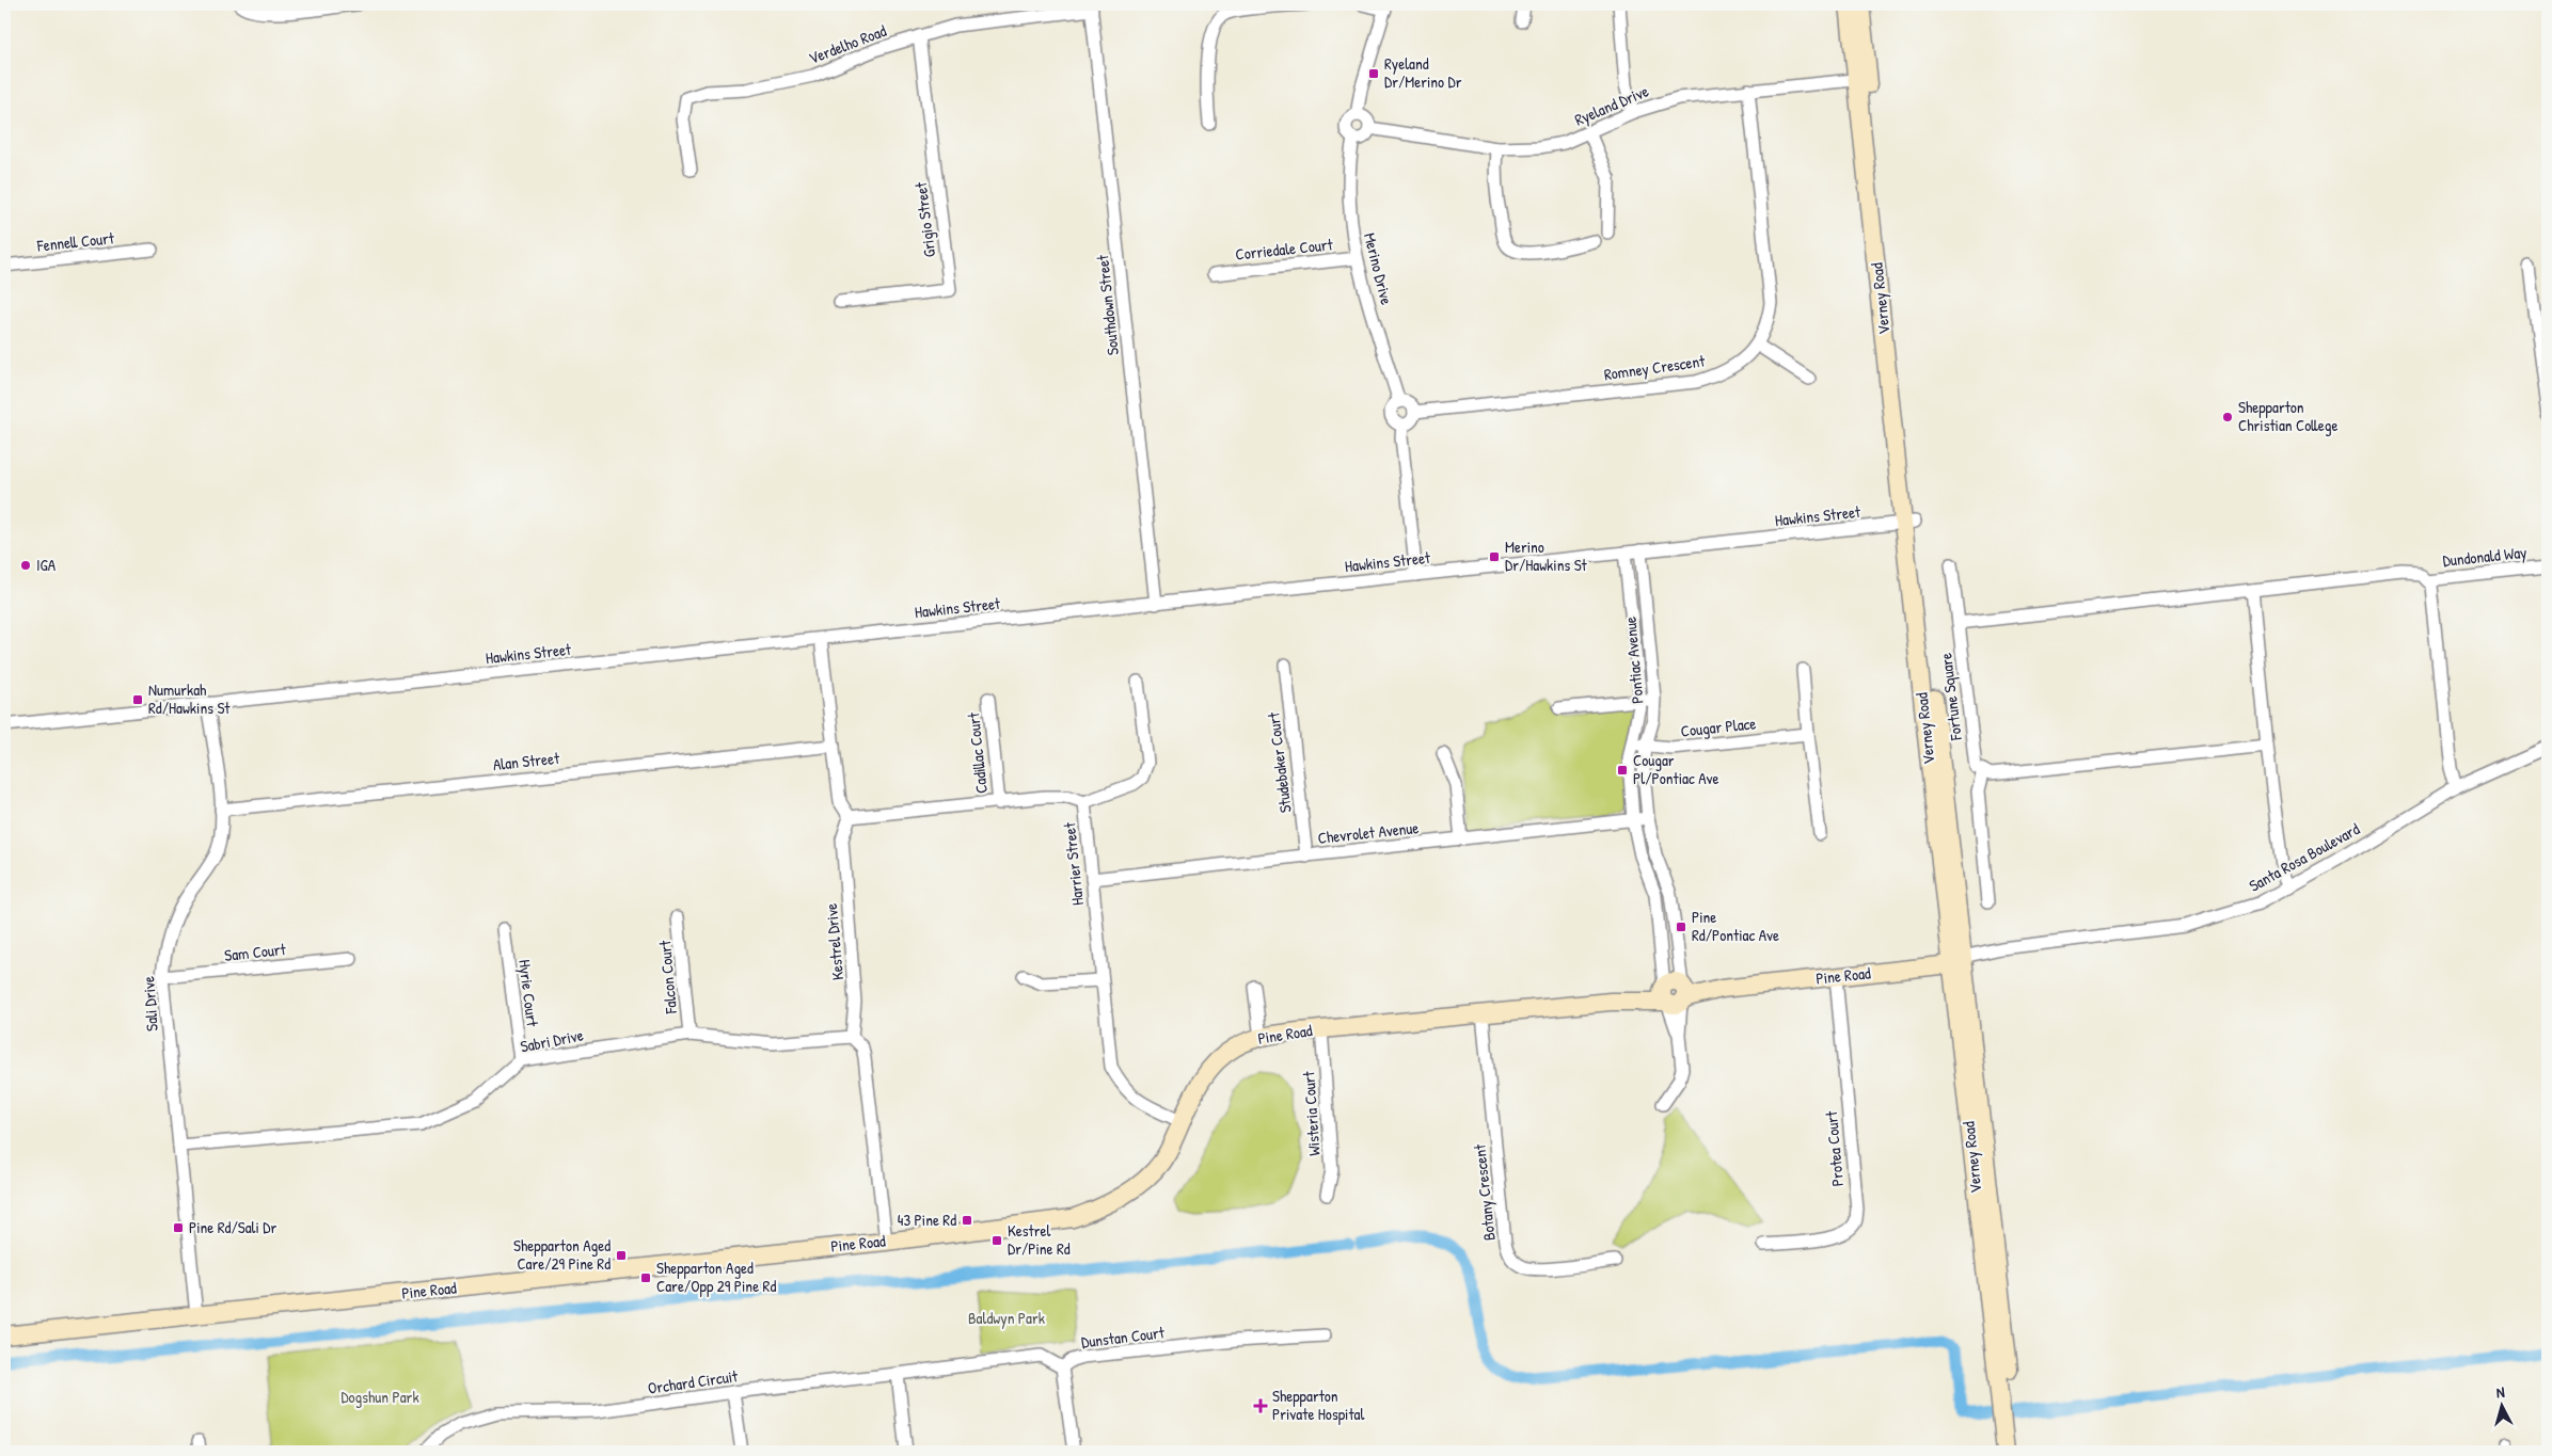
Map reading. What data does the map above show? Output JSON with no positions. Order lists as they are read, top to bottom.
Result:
{
  "streets": {
    "street": [
      "Verdelho Road",
      "Ryeland Drive",
      "Grigio Street",
      "Fennell Court",
      "Corriedale Court",
      "Merino Drive",
      "Verney Road",
      "Southdown Street",
      "Romney Crescent",
      "Hawkins Street",
      "Dundonald Way",
      "Pontiac Avenue",
      "Fortune Square",
      "Cougar Place",
      "Cadillac Court",
      "Alan Street",
      "Studebaker Court",
      "Chevrolet Avenue",
      "Santa Rosa Boulevard",
      "Harrier Street",
      "Kestrel Drive",
      "Sam Court",
      "Pine Road",
      "Falcon Court",
      "Hyrie Court",
      "Sali Drive",
      "Sabri Drive",
      "Wisteria Court",
      "Protea Court",
      "Botany Crescent",
      "Dunstan Court",
      "Orchard Circuit"
    ]
  },
  "crossings": [
    ["Verdelho Road", "Grigio Street"],
    ["Verdelho Road", "Southdown Street"],
    ["Ryeland Drive", "Merino Drive"],
    ["Ryeland Drive", "Verney Road"],
    ["Ryeland Drive", "Romney Crescent"],
    ["Corriedale Court", "Merino Drive"],
    ["Merino Drive", "Romney Crescent"],
    ["Verney Road", "Hawkins Street"],
    ["Verney Road", "Santa Rosa Boulevard"],
    ["Verney Road", "Pine Road"],
    ["Southdown Street", "Hawkins Street"],
    ["Hawkins Street", "Pontiac Avenue"],
    ["Hawkins Street", "Sali Drive"],
    ["Pontiac Avenue", "Cougar Place"],
    ["Pontiac Avenue", "Chevrolet Avenue"],
    ["Pontiac Avenue", "Pine Road"],
    ["Cadillac Court", "Harrier Street"],
    ["Alan Street", "Sali Drive"],
    ["Studebaker Court", "Chevrolet Avenue"],
    ["Chevrolet Avenue", "Harrier Street"],
    ["Santa Rosa Boulevard", "Pine Road"],
    ["Harrier Street", "Kestrel Drive"],
    ["Harrier Street", "Pine Road"],
    ["Kestrel Drive", "Sabri Drive"],
    ["Sam Court", "Sali Drive"],
    ["Pine Road", "Sali Drive"],
    ["Pine Road", "Wisteria Court"],
    ["Pine Road", "Protea Court"],
    ["Pine Road", "Botany Crescent"],
    ["Falcon Court", "Sabri Drive"],
    ["Hyrie Court", "Sabri Drive"],
    ["Sali Drive", "Sabri Drive"]
  ],
  "parks": ["Baldwyn Park", "Dogshun Park"],
  "places": {
    "transit": [
      "Ryeland Dr/Merino Dr",
      "Merino Dr/Hawkins St",
      "Numurkah Rd/Hawkins St",
      "Cougar Pl/Pontiac Ave",
      "Pine Rd/Pontiac Ave",
      "43 Pine Rd",
      "Pine Rd/Sali Dr",
      "Kestrel Dr/Pine Rd",
      "Shepparton Aged Care/29 Pine Rd",
      "Shepparton Aged Care/Opp 29 Pine Rd"
    ],
    "other": ["Shepparton Christian College", "IGA"],
    "health": ["Shepparton Private Hospital"]
  },
  "north": "top"
}
